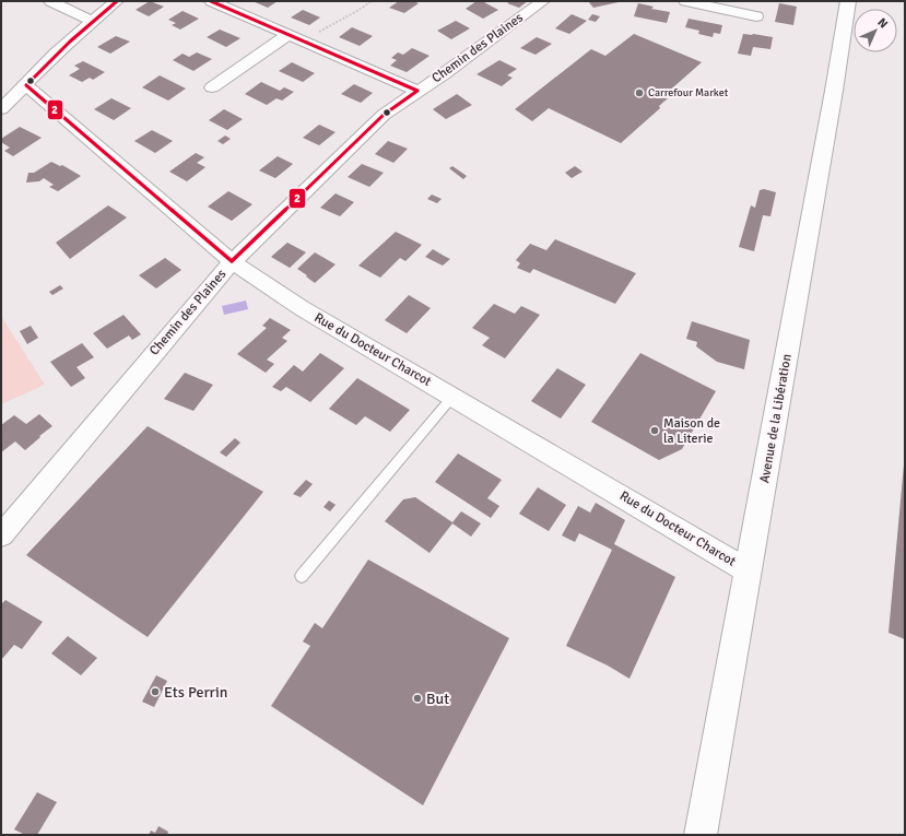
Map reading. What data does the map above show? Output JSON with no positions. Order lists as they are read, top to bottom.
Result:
{
  "streets": {
    "street": ["Chemin des Plaines", "Rue du Docteur Charcot", "Avenue de la Libération"]
  },
  "crossings": [
    ["Chemin des Plaines", "Rue du Docteur Charcot"],
    ["Rue du Docteur Charcot", "Avenue de la Libération"]
  ],
  "places": [
    "Carrefour Market",
    "Maison de la Literie",
    "Ets Perrin",
    "But"
  ],
  "lines": ["transit line 2"],
  "north": "top right"
}
